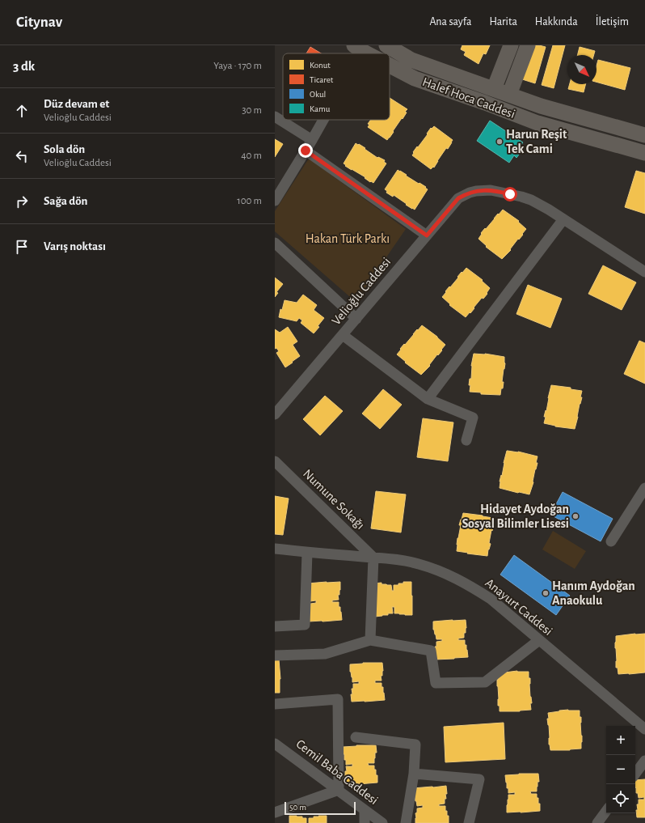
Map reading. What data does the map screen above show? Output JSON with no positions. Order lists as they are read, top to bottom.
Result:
{
  "streets": {
    "main road": ["Halef Hoca Caddesi"],
    "street": [
      "Velioğlu Caddesi",
      "Numune Sokağı",
      "Anayurt Caddesi",
      "Cemil Baba Caddesi"
    ]
  },
  "crossings": [
    ["Numune Sokağı", "Anayurt Caddesi"]
  ],
  "parks": ["Hakan Türk Parkı"],
  "places": ["Harun Reşit Tek Cami", "Hidayet Aydoğan Sosyal Bilimler Lisesi", "Hanım Aydoğan Anaokulu"],
  "legend": [
    "Konut",
    "Ticaret",
    "Okul",
    "Kamu"
  ],
  "scale_bar": "50 m",
  "north": "bottom right",
  "page": {
    "header": "Citynav",
    "nav": [
      "Ana sayfa",
      "Harita",
      "Hakkında",
      "İletişim"
    ],
    "heading": ["3 dk", "Yaya · 170 m"],
    "list": [
      ["Düz devam et", "Velioğlu Caddesi", "30 m"],
      ["Sola dön", "Velioğlu Caddesi", "40 m"],
      ["Sağa dön", "100 m"],
      "Varış noktası"
    ],
    "map_buttons": ["+", "−"],
    "scale": "50 m"
  }
}
